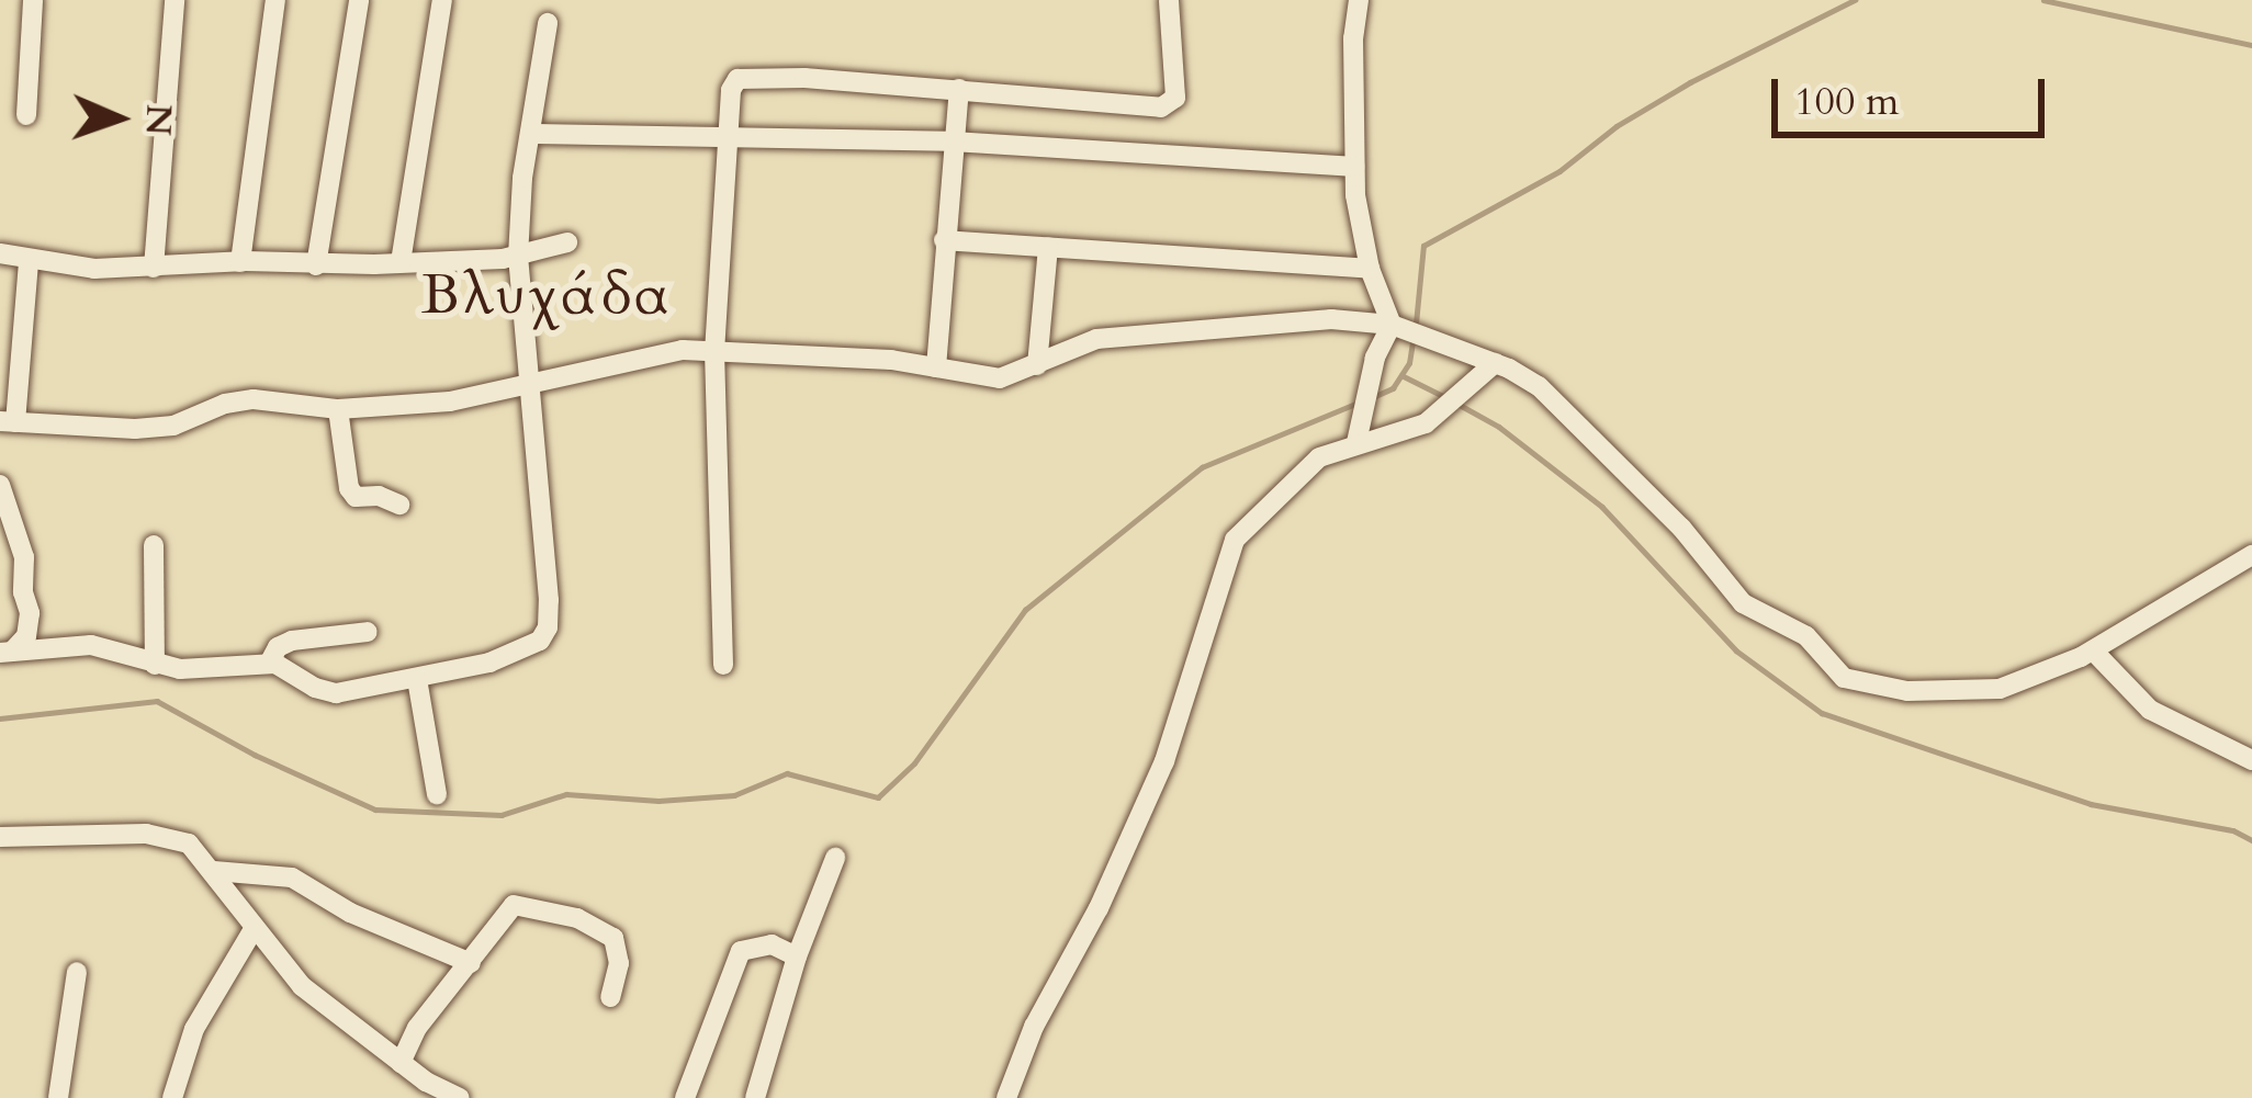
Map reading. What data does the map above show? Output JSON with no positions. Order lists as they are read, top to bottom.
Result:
{
  "districts": ["Βλυχάδα"],
  "scale_bar": "100 m",
  "north": "right"
}
